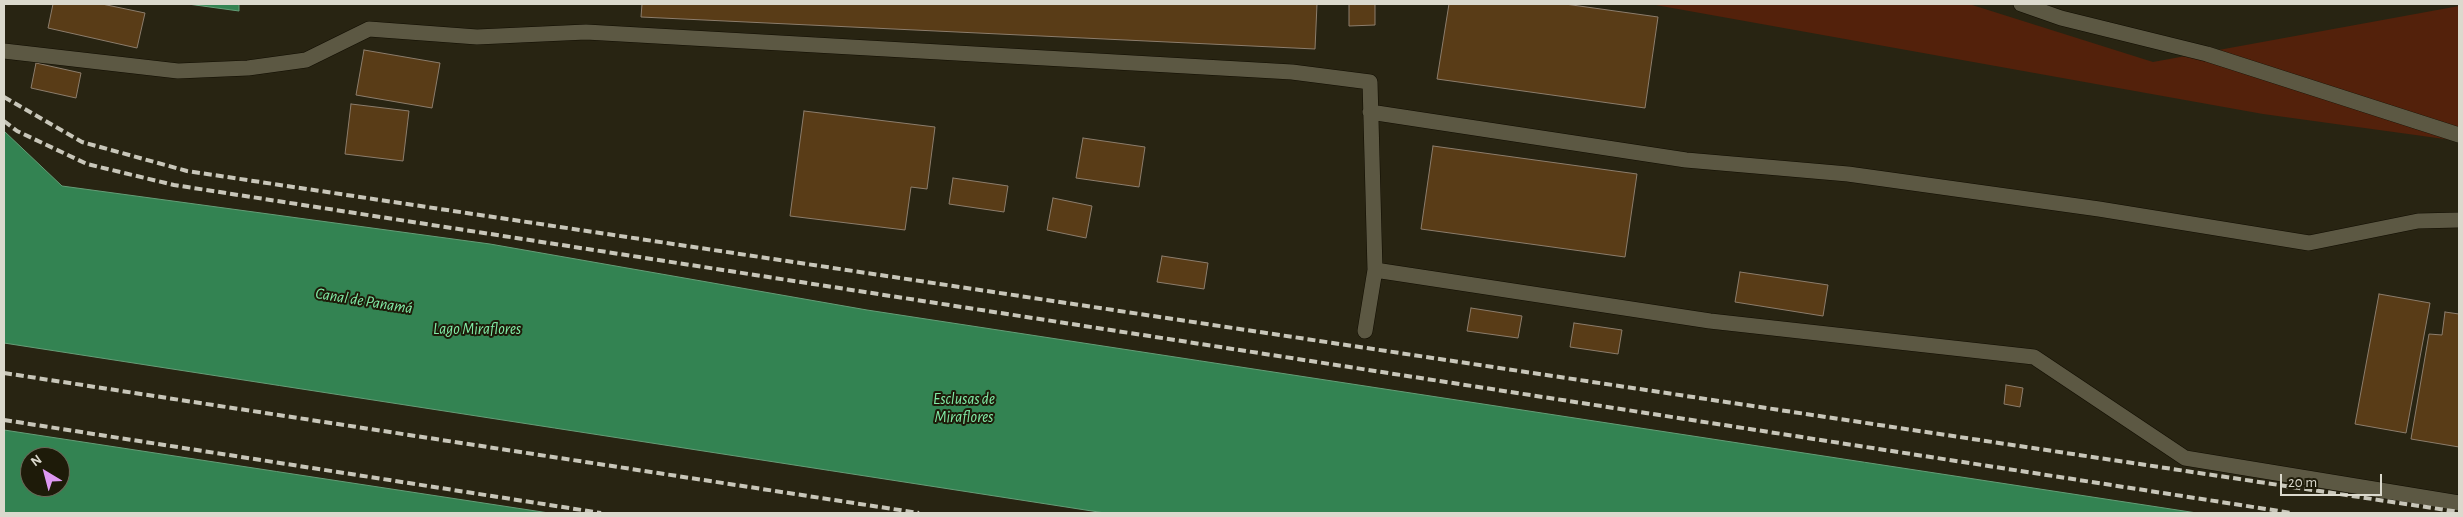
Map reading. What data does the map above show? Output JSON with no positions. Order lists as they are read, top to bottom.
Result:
{
  "water": ["Canal de Panamá", "Lago Miraflores", "Esclusas de Miraflores"],
  "scale_bar": "20 m",
  "north": "top left"
}
